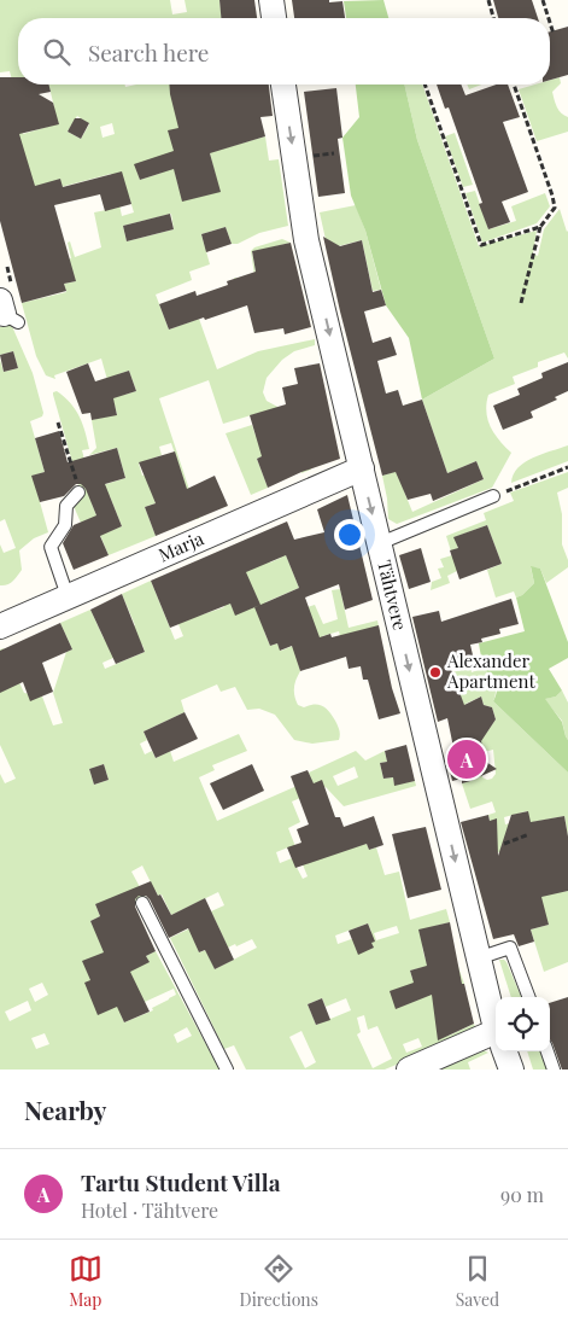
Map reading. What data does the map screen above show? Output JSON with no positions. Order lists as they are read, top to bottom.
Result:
{
  "streets": {
    "street": ["Marja", "Tähtvere"]
  },
  "crossings": [
    ["Marja", "Tähtvere"]
  ],
  "one_way": ["Tähtvere"],
  "places": ["Alexander Apartment"],
  "page": {
    "search": "Search here",
    "pins": "A",
    "heading": "Nearby",
    "list": [
      {
        "mark": "A",
        "name": "Tartu Student Villa",
        "note": "Hotel · Tähtvere",
        "value": "90 m"
      }
    ],
    "nav": ["Map", "Directions", "Saved"]
  }
}
